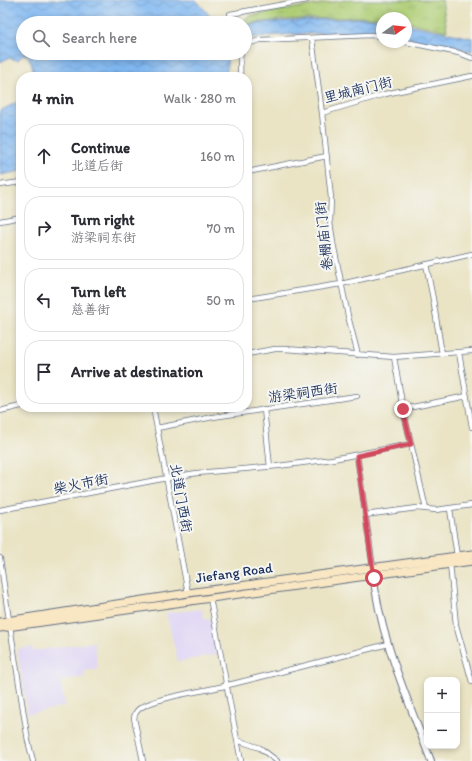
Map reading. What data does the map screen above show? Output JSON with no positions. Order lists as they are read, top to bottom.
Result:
{
  "streets": {
    "main road": ["Jiefang Road"],
    "street": [
      "里城南门街",
      "卷棚庙门街",
      "游梁祠西街",
      "柴火市街",
      "北道门西街"
    ]
  },
  "crossings": [
    ["里城南门街", "卷棚庙门街"],
    ["游梁祠西街", "北道门西街"],
    ["柴火市街", "北道门西街"],
    ["北道门西街", "Jiefang Road"]
  ],
  "north": "right",
  "page": {
    "search": "Search here",
    "heading": ["4 min", "Walk · 280 m"],
    "list": [
      ["Continue", "北道后街", "160 m"],
      ["Turn right", "游梁祠东街", "70 m"],
      ["Turn left", "慈善街", "50 m"],
      "Arrive at destination"
    ],
    "map_buttons": ["+", "−"]
  }
}
